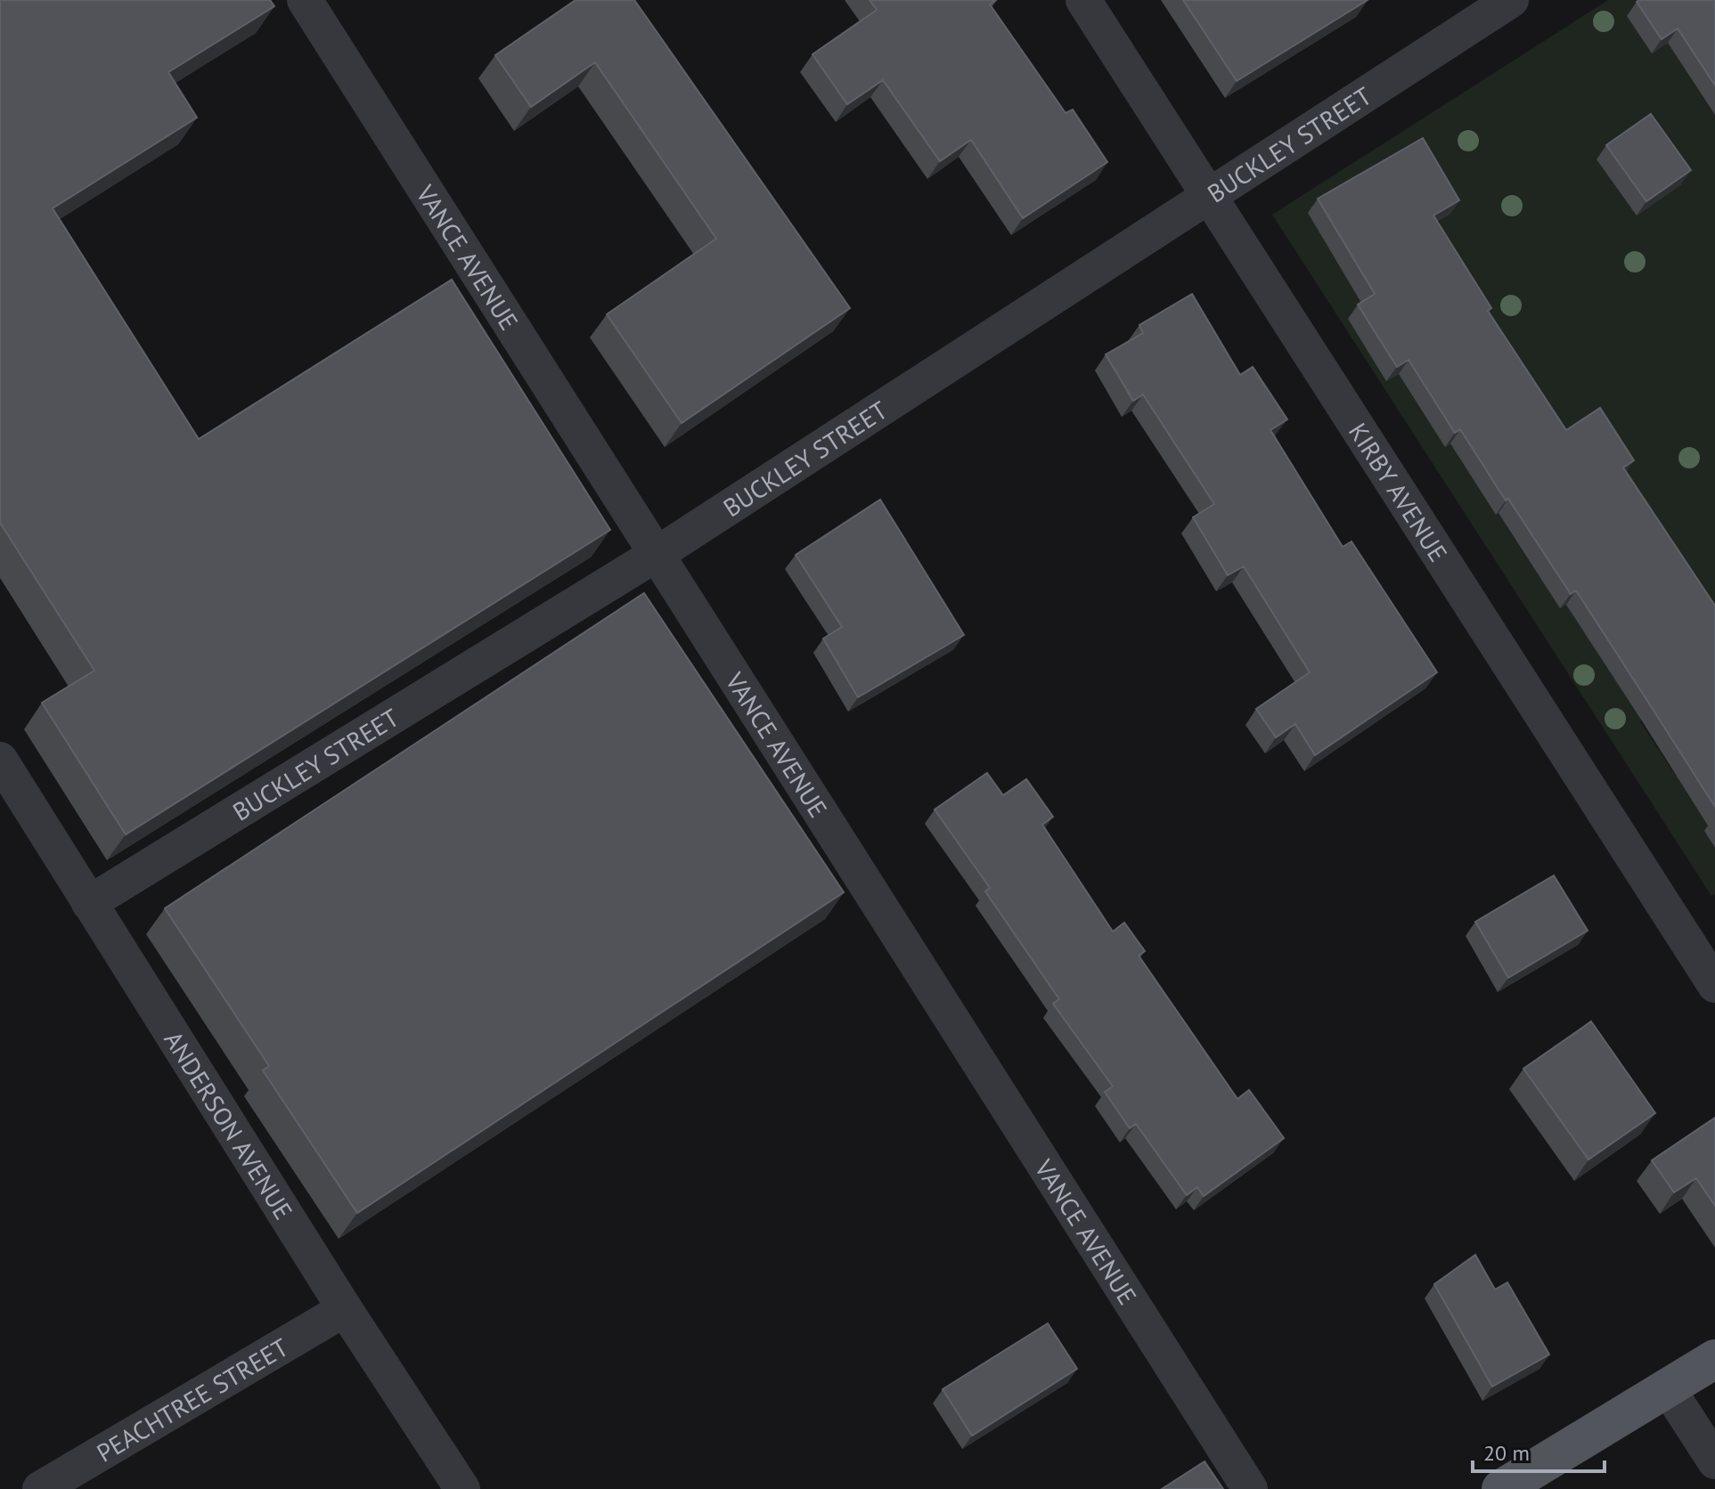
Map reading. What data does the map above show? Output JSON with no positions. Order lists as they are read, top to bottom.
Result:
{
  "streets": {
    "street": [
      "BUCKLEY STREET",
      "VANCE AVENUE",
      "KIRBY AVENUE",
      "ANDERSON AVENUE",
      "PEACHTREE STREET"
    ]
  },
  "crossings": [
    ["BUCKLEY STREET", "VANCE AVENUE"],
    ["BUCKLEY STREET", "KIRBY AVENUE"],
    ["BUCKLEY STREET", "ANDERSON AVENUE"],
    ["ANDERSON AVENUE", "PEACHTREE STREET"]
  ],
  "scale_bar": "20 m"
}
